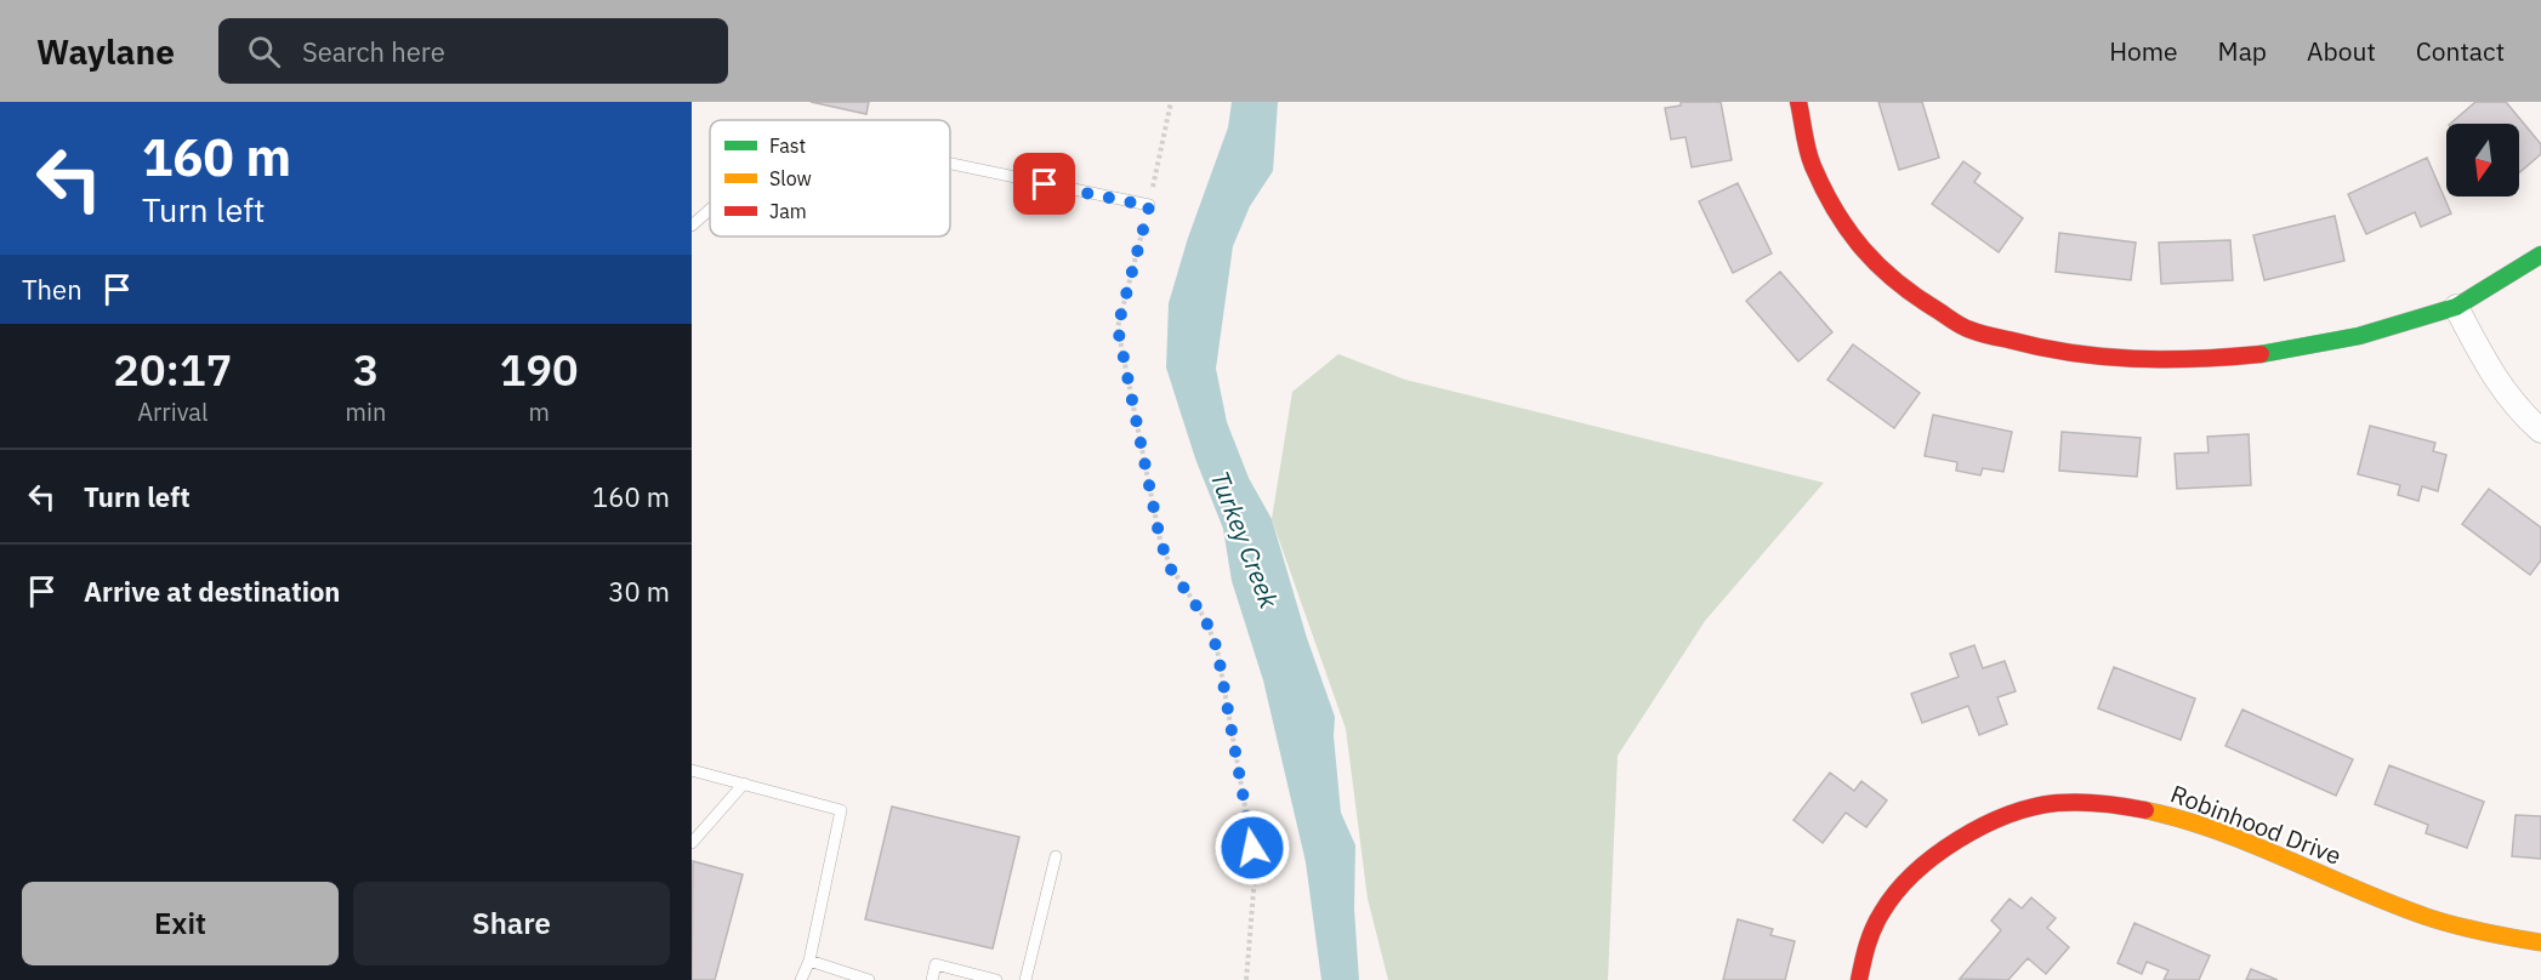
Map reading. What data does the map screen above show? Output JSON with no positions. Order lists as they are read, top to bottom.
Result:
{
  "streets": {
    "street": ["Robinhood Drive"]
  },
  "water": ["Turkey Creek"],
  "legend": ["Fast", "Slow", "Jam"],
  "north": "bottom",
  "page": {
    "header": "Waylane",
    "search": "Search here",
    "nav": [
      "Home",
      "Map",
      "About",
      "Contact"
    ],
    "turn": ["160 m", "Turn left"],
    "then": "Then",
    "eta": [
      "20:17",
      "Arrival",
      "3",
      "min",
      "190",
      "m"
    ],
    "list": [
      {
        "name": "Turn left",
        "value": "160 m"
      },
      {
        "name": "Arrive at destination",
        "value": "30 m"
      }
    ],
    "buttons": ["Exit", "Share"]
  }
}
